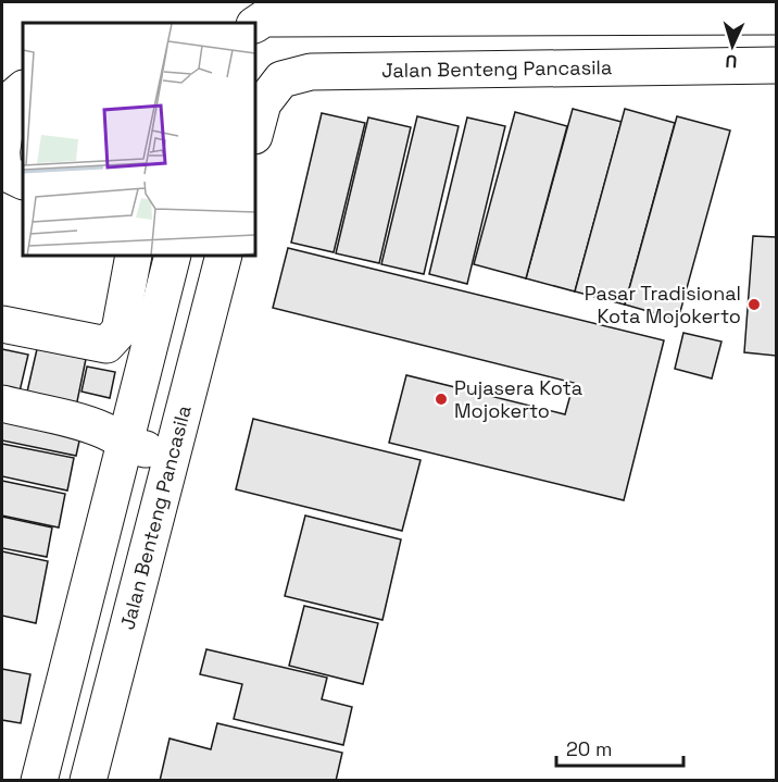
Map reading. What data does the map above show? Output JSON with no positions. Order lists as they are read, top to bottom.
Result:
{
  "streets": {
    "street": ["Jalan Benteng Pancasila"]
  },
  "places": ["Pasar Tradisional Kota Mojokerto", "Pujasera Kota Mojokerto"],
  "scale_bar": "20 m",
  "north": "bottom"
}
